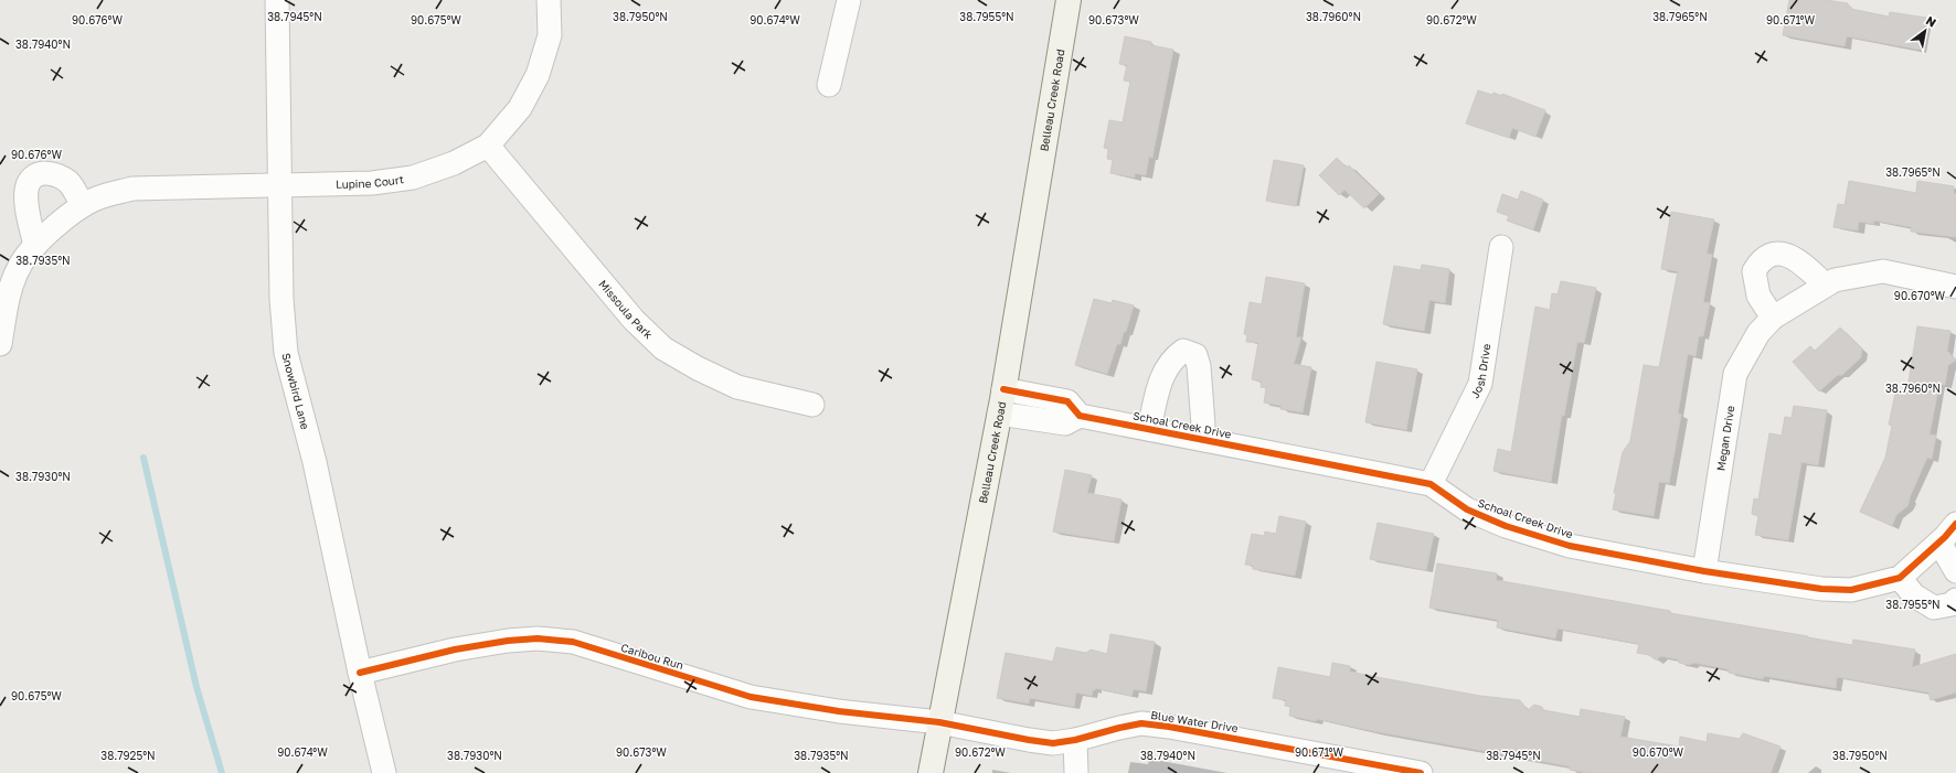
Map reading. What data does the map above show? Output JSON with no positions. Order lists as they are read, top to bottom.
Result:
{
  "streets": {
    "main road": ["Belleau Creek Road"],
    "street": [
      "Lupine Court",
      "Missoula Park",
      "Josh Drive",
      "Snowbird Lane",
      "Schoal Creek Drive",
      "Megan Drive",
      "Caribou Run",
      "Blue Water Drive"
    ]
  },
  "crossings": [
    ["Belleau Creek Road", "Schoal Creek Drive"],
    ["Belleau Creek Road", "Caribou Run"],
    ["Belleau Creek Road", "Blue Water Drive"],
    ["Lupine Court", "Missoula Park"],
    ["Lupine Court", "Snowbird Lane"],
    ["Josh Drive", "Schoal Creek Drive"],
    ["Snowbird Lane", "Caribou Run"],
    ["Schoal Creek Drive", "Megan Drive"],
    ["Caribou Run", "Blue Water Drive"]
  ],
  "north": "top right",
  "coordinates": [
    "38.7960°N",
    "38.7965°N",
    "38.7945°N",
    "38.7950°N",
    "38.7955°N",
    "90.676°W",
    "90.675°W",
    "90.674°W",
    "90.673°W",
    "90.672°W",
    "90.671°W",
    "38.7940°N",
    "38.7935°N",
    "90.670°W",
    "38.7930°N",
    "38.7925°N"
  ]
}
